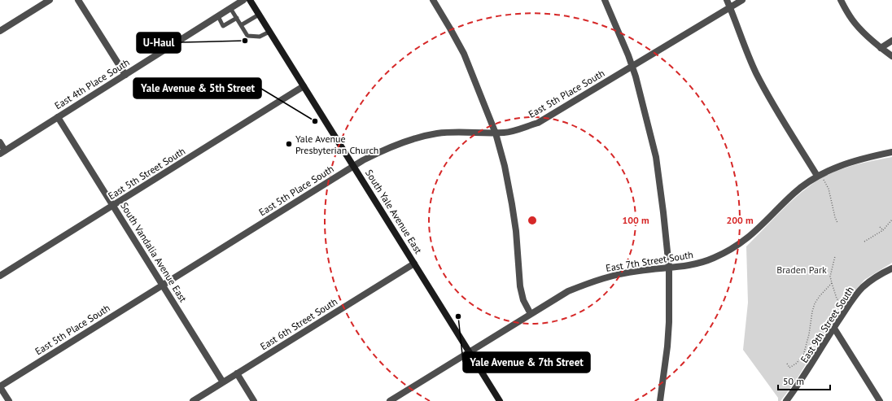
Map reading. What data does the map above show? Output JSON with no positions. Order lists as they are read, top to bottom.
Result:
{
  "streets": {
    "main road": ["South Yale Avenue East"],
    "street": [
      "East 4th Place South",
      "East 5th Place South",
      "East 5th Street South",
      "South Vandalia Avenue East",
      "East 7th Street South",
      "East 6th Street South",
      "East 9th Street South"
    ]
  },
  "crossings": [
    ["East 4th Place South", "South Vandalia Avenue East"],
    ["East 5th Place South", "South Yale Avenue East"],
    ["East 5th Place South", "South Vandalia Avenue East"],
    ["East 5th Street South", "South Yale Avenue East"],
    ["East 5th Street South", "South Vandalia Avenue East"],
    ["South Yale Avenue East", "East 7th Street South"],
    ["South Yale Avenue East", "East 6th Street South"],
    ["South Vandalia Avenue East", "East 6th Street South"]
  ],
  "parks": ["Braden Park"],
  "places": [
    "U-Haul",
    "Yale Avenue & 5th Street",
    "Yale Avenue Presbyterian Church",
    "Yale Avenue & 7th Street"
  ],
  "scale_bar": "50 m",
  "rings": ["100 m", "200 m"]
}
